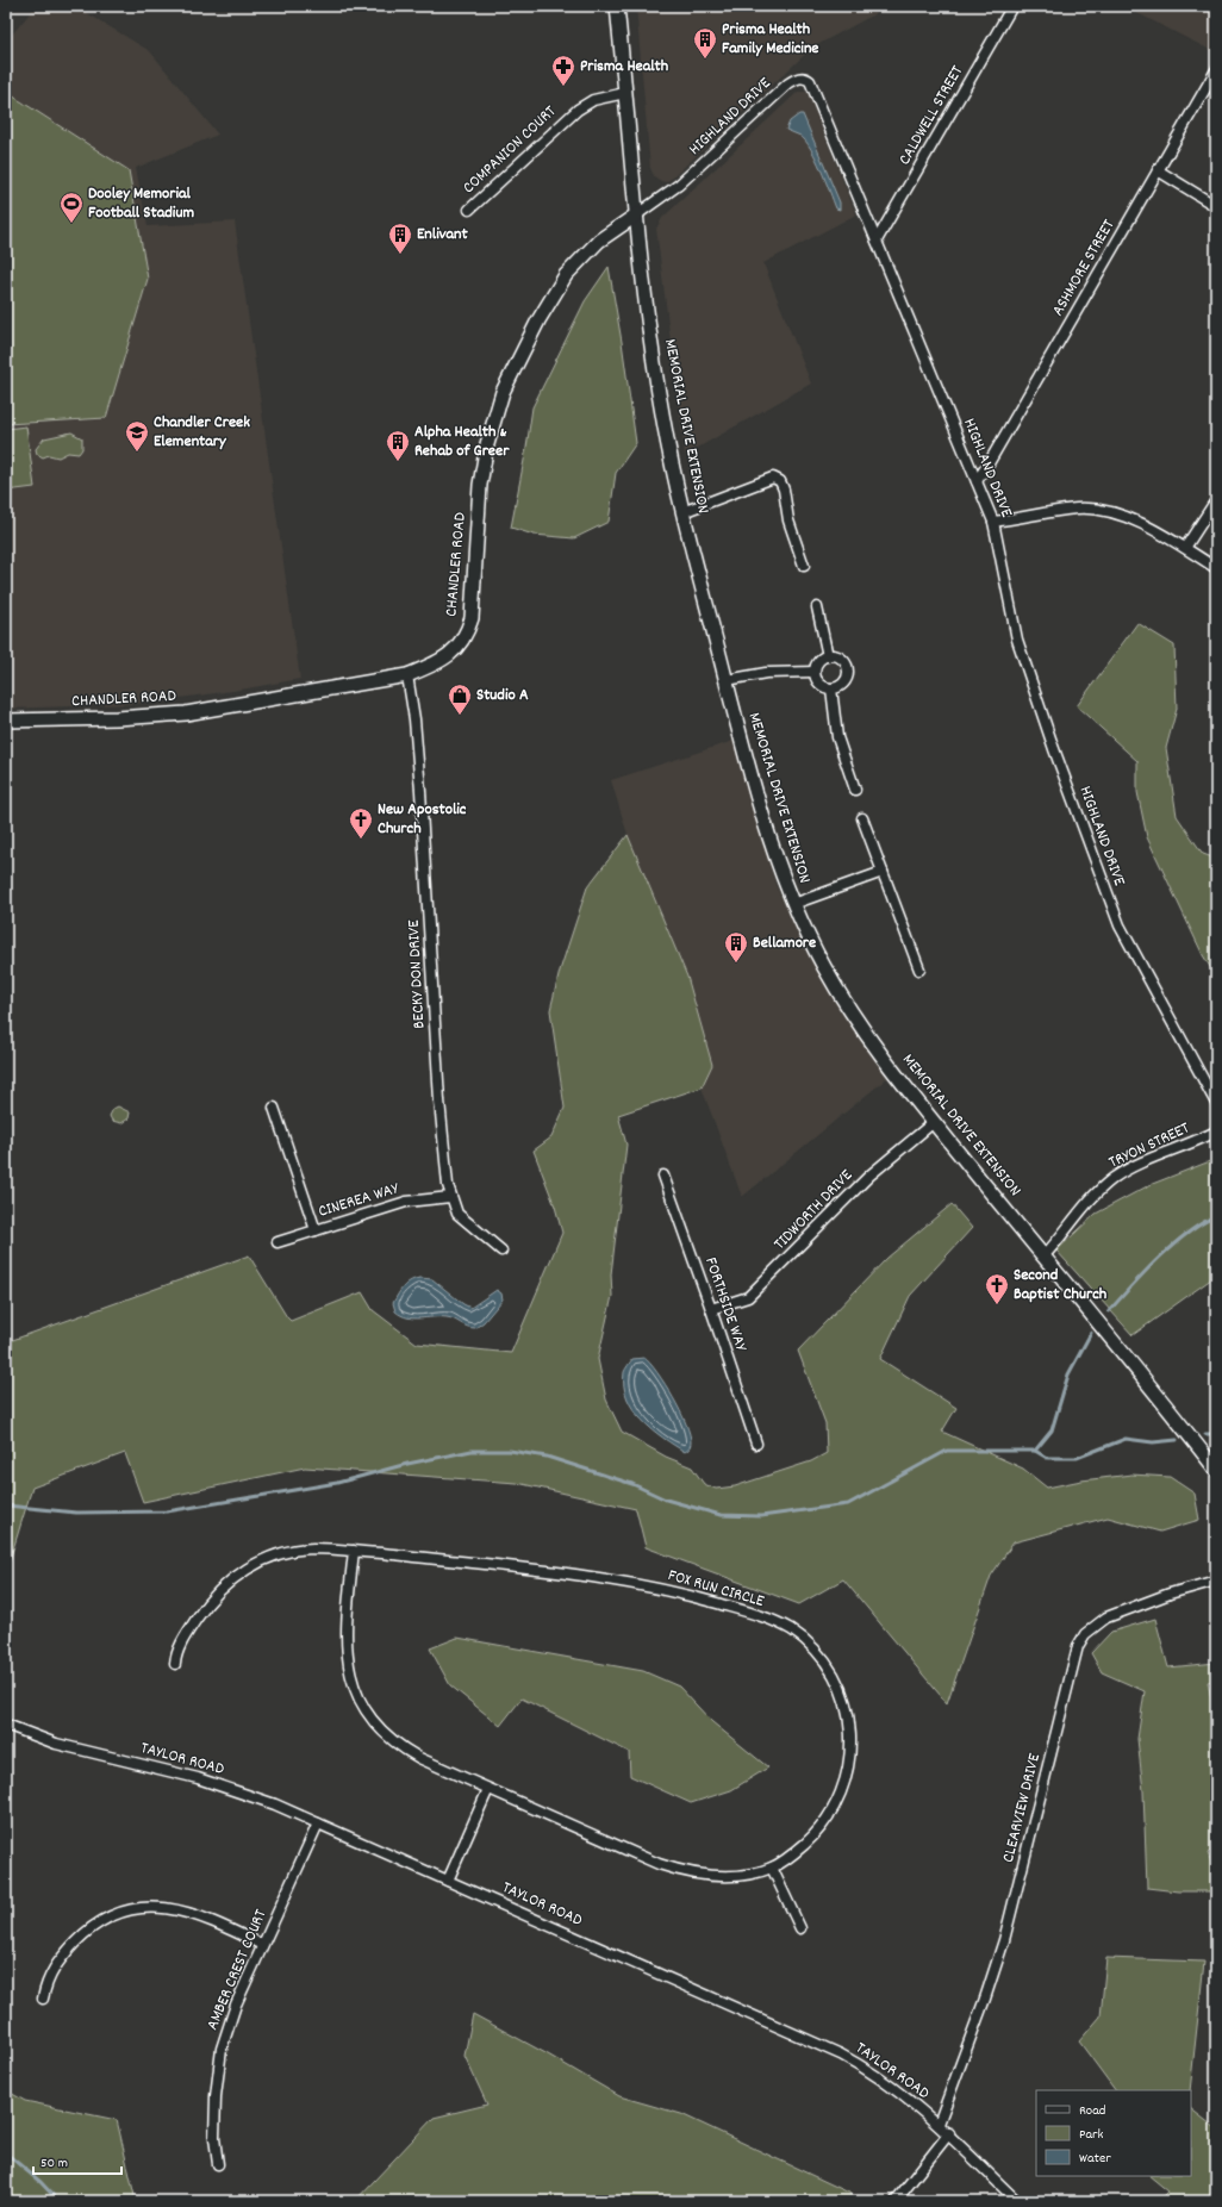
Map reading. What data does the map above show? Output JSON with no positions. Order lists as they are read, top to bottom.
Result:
{
  "streets": {
    "street": [
      "CALDWELL STREET",
      "HIGHLAND DRIVE",
      "COMPANION COURT",
      "ASHMORE STREET",
      "MEMORIAL DRIVE EXTENSION",
      "CHANDLER ROAD",
      "BECKY DON DRIVE",
      "TRYON STREET",
      "CINEREA WAY",
      "TIDWORTH DRIVE",
      "FORTHSIDE WAY",
      "FOX RUN CIRCLE",
      "TAYLOR ROAD",
      "CLEARVIEW DRIVE",
      "AMBER CREST COURT"
    ]
  },
  "crossings": [
    ["CALDWELL STREET", "HIGHLAND DRIVE"],
    ["HIGHLAND DRIVE", "ASHMORE STREET"],
    ["HIGHLAND DRIVE", "MEMORIAL DRIVE EXTENSION"],
    ["HIGHLAND DRIVE", "CHANDLER ROAD"],
    ["COMPANION COURT", "MEMORIAL DRIVE EXTENSION"],
    ["MEMORIAL DRIVE EXTENSION", "CHANDLER ROAD"],
    ["MEMORIAL DRIVE EXTENSION", "TRYON STREET"],
    ["MEMORIAL DRIVE EXTENSION", "TIDWORTH DRIVE"],
    ["CHANDLER ROAD", "BECKY DON DRIVE"],
    ["BECKY DON DRIVE", "CINEREA WAY"],
    ["TIDWORTH DRIVE", "FORTHSIDE WAY"],
    ["TAYLOR ROAD", "CLEARVIEW DRIVE"],
    ["TAYLOR ROAD", "AMBER CREST COURT"]
  ],
  "places": {
    "building": [
      "Prisma Health Family Medicine",
      "Enlivant",
      "Alpha Health & Rehab of Greer",
      "Bellamore"
    ],
    "pharmacy": ["Prisma Health"],
    "sports": ["Dooley Memorial Football Stadium"],
    "school or university": ["Chandler Creek Elementary"],
    "shop": ["Studio A"],
    "church": ["New Apostolic Church", "Second Baptist Church"]
  },
  "legend": ["Road", "Park", "Water"],
  "scale_bar": "50 m"
}
